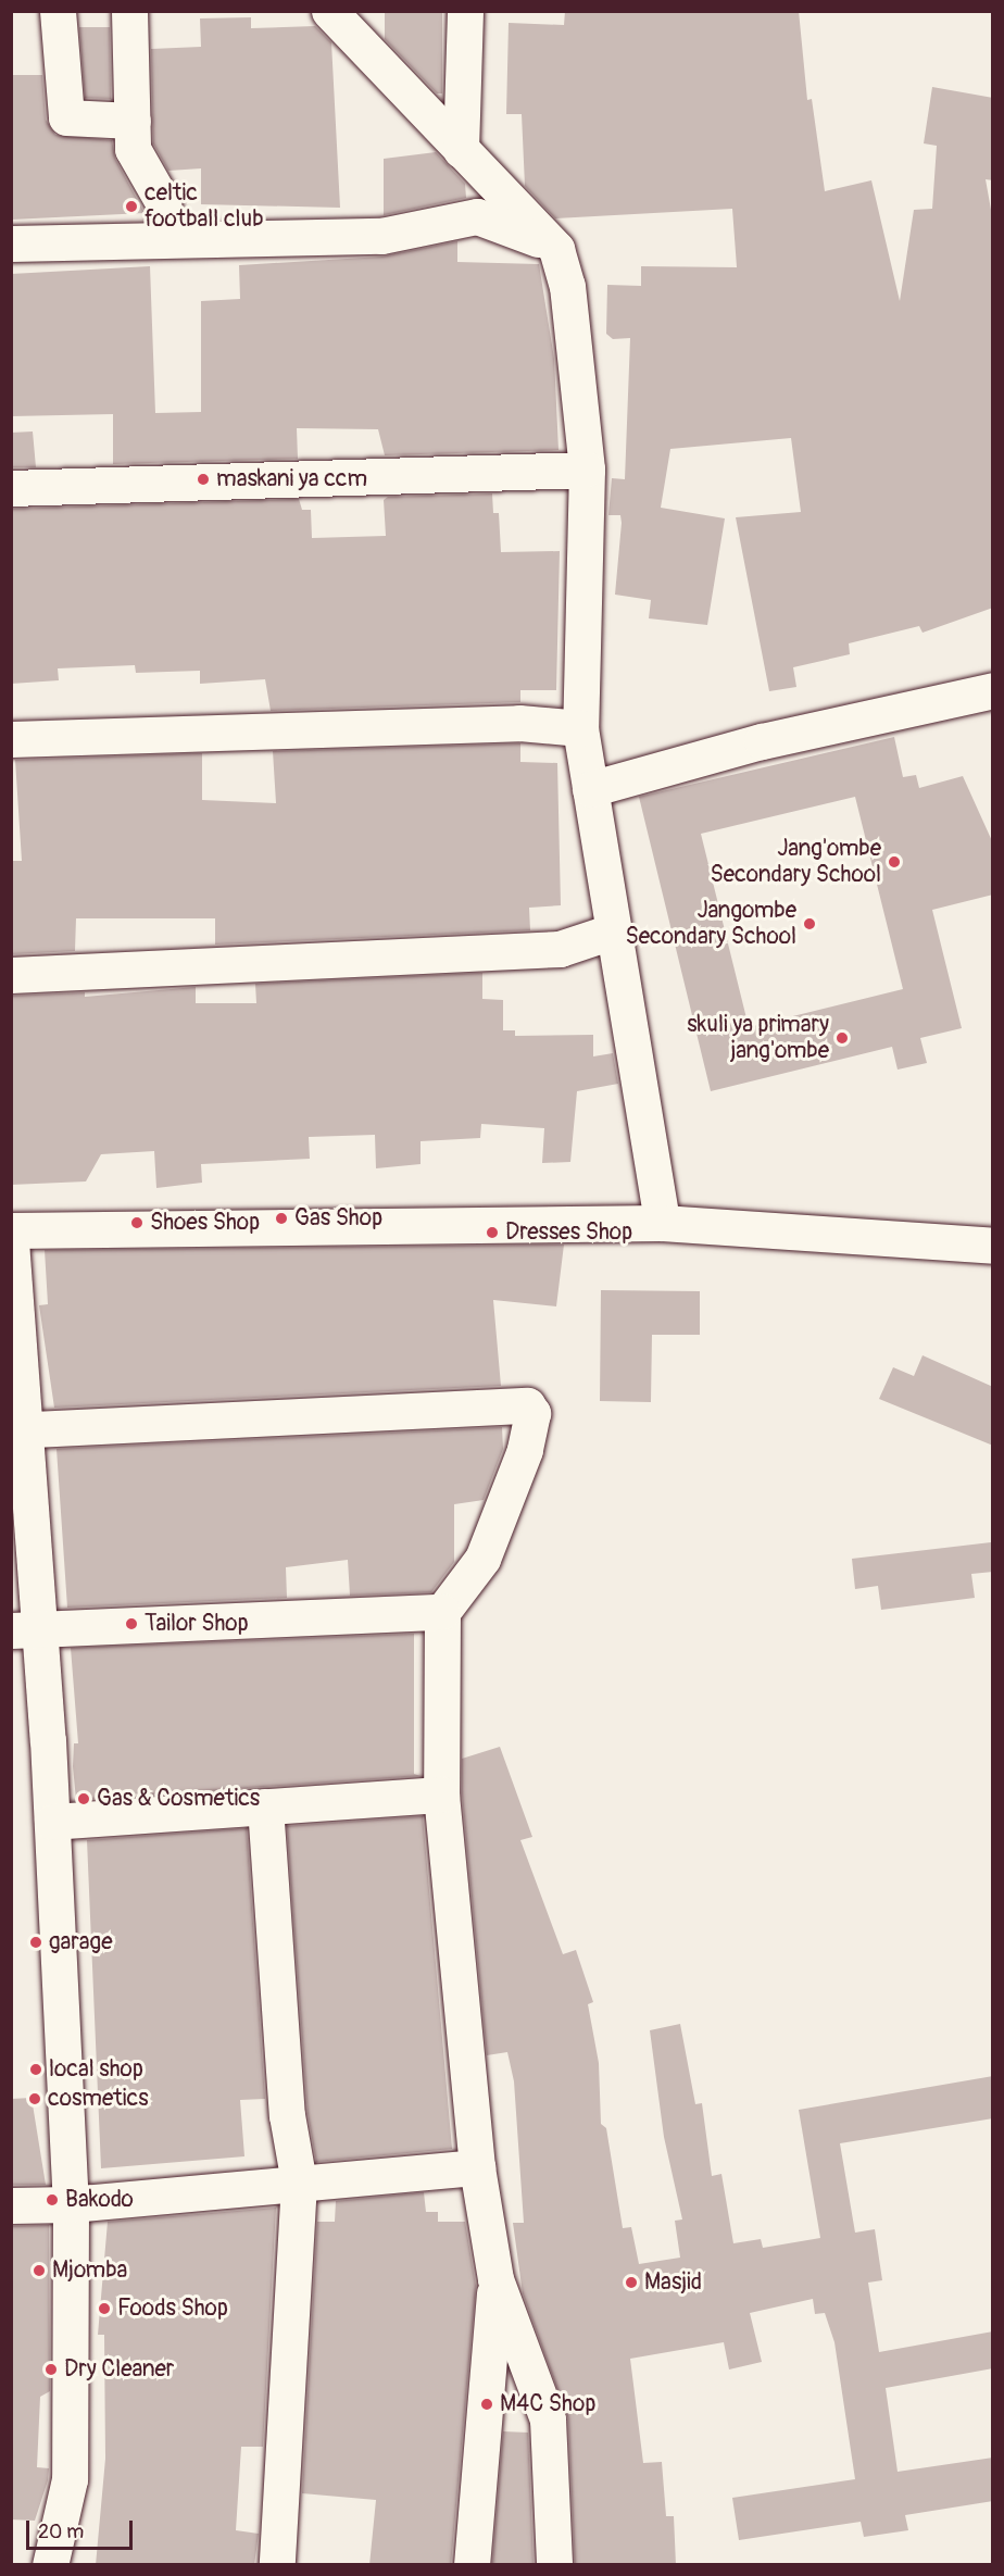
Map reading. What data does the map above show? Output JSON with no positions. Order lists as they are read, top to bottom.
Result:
{
  "places": [
    "celtic football club",
    "maskani ya ccm",
    "Jang'ombe Secondary School",
    "Jangombe Secondary School",
    "skuli ya primary jang'ombe",
    "Gas Shop",
    "Shoes Shop",
    "Dresses Shop",
    "Tailor Shop",
    "Gas & Cosmetics",
    "garage",
    "local shop",
    "cosmetics",
    "Bakodo",
    "Mjomba",
    "Masjid",
    "Foods Shop",
    "Dry Cleaner",
    "M4C Shop"
  ],
  "scale_bar": "20 m"
}
